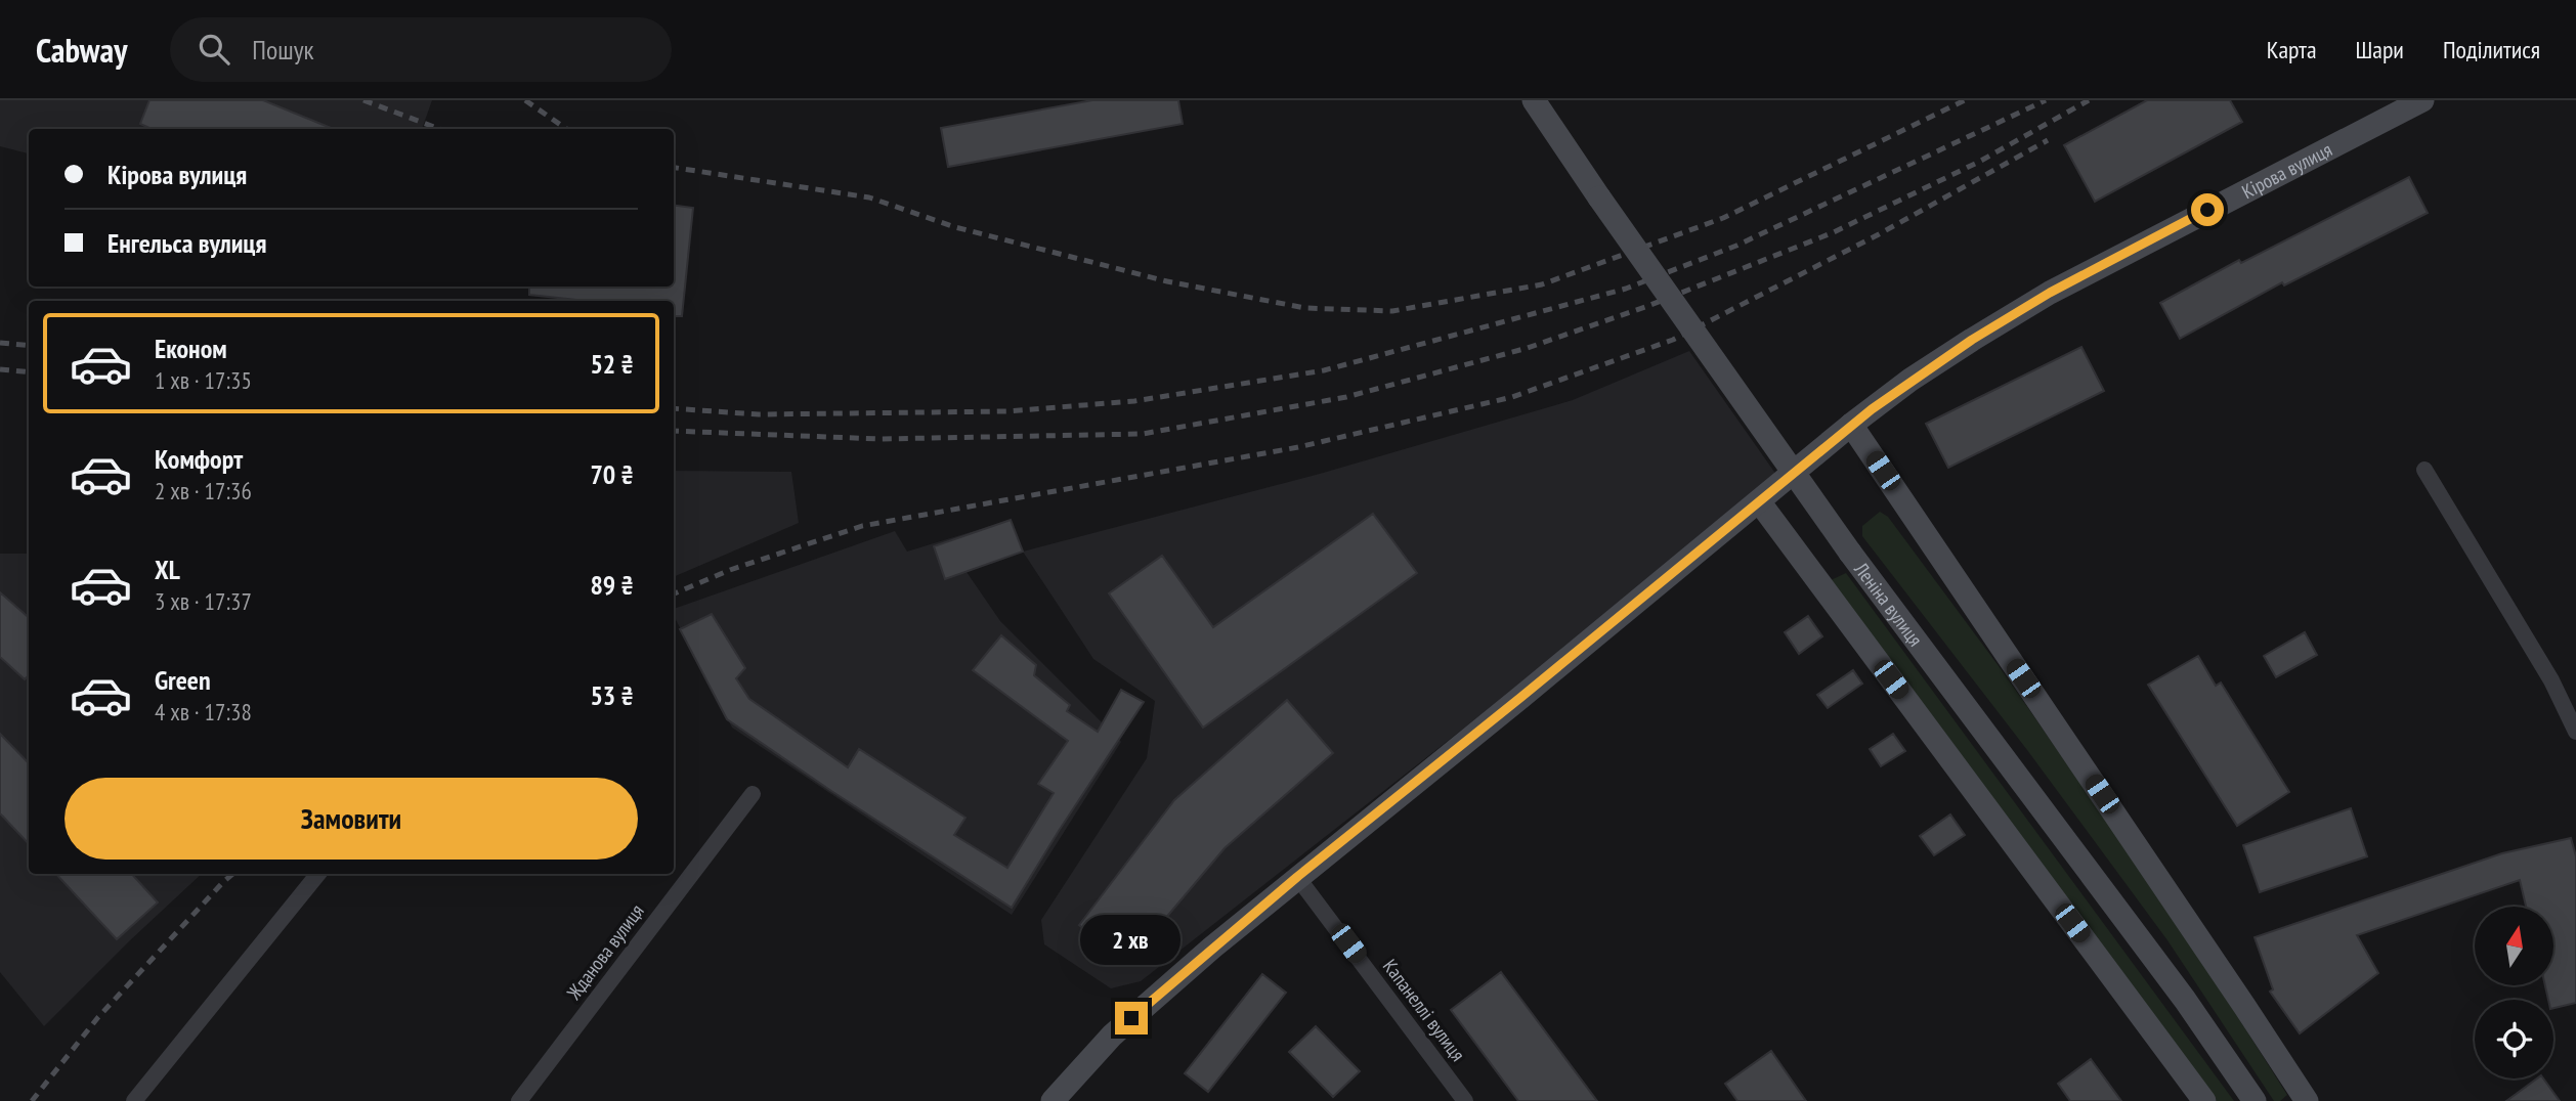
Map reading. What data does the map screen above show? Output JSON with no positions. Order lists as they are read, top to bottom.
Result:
{
  "streets": {
    "street": [
      "Кірова вулиця",
      "Леніна вулиця",
      "Жданова вулиця",
      "Капанеллі вулиця"
    ]
  },
  "crossings": [
    ["Кірова вулиця", "Капанеллі вулиця"]
  ],
  "north": "top",
  "page": {
    "header": "Cabway",
    "search": "Пошук",
    "nav": ["Карта", "Шари", "Поділитися"],
    "banner": ["Кірова вулиця", "Енгельса вулиця"],
    "list": [
      {
        "name": "Економ",
        "note": "1 хв · 17:35",
        "value": "52 ₴"
      },
      {
        "name": "Комфорт",
        "note": "2 хв · 17:36",
        "value": "70 ₴"
      },
      {
        "name": "XL",
        "note": "3 хв · 17:37",
        "value": "89 ₴"
      },
      {
        "name": "Green",
        "note": "4 хв · 17:38",
        "value": "53 ₴"
      }
    ],
    "buttons": "Замовити",
    "bubble": "2 хв"
  }
}
